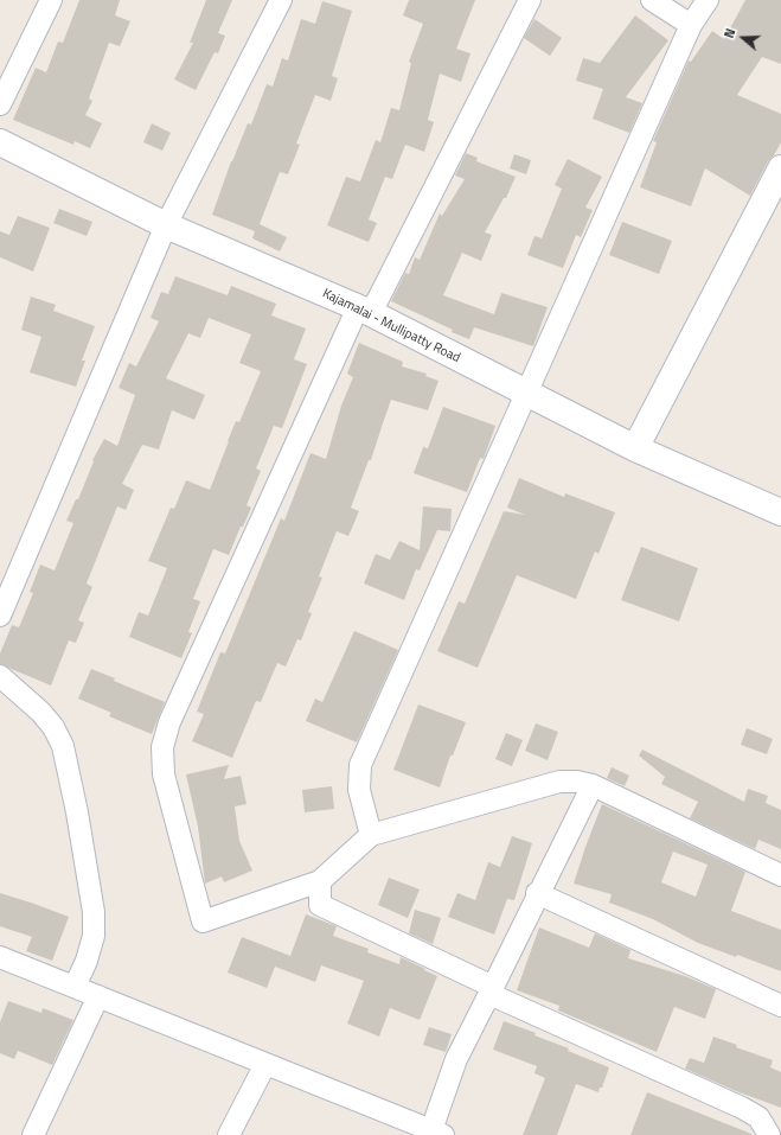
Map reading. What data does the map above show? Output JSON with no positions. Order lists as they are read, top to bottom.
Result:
{
  "streets": {
    "main road": ["Kajamalai - Mullipatty Road"]
  },
  "north": "left"
}
